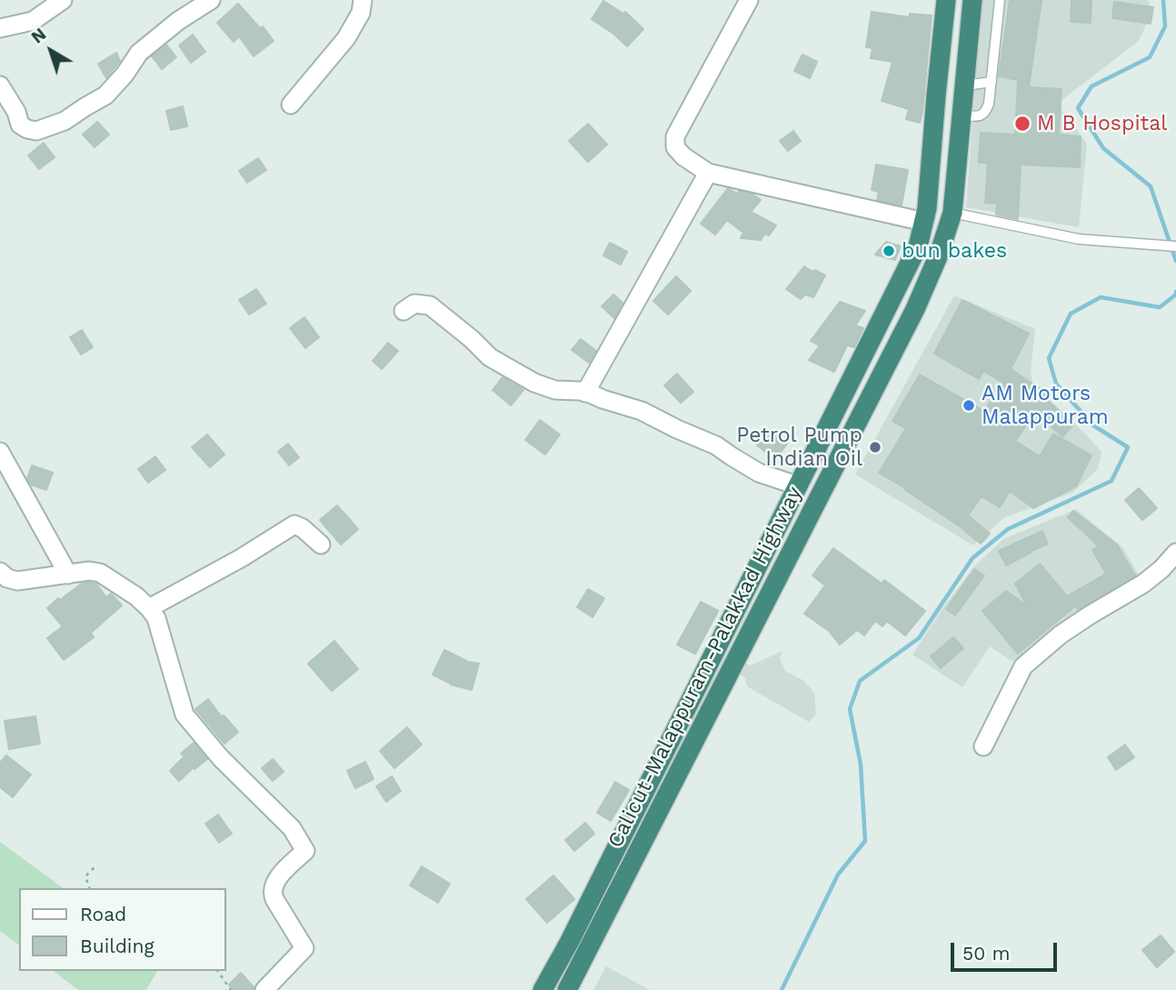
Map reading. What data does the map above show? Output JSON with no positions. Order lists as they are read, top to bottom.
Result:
{
  "streets": {
    "highway": ["Calicut-Malappuram-Palakkad Highway"]
  },
  "places": [
    "M B Hospital",
    "bun bakes",
    "AM Motors Malappuram",
    "Petrol Pump Indian Oil"
  ],
  "legend": ["Road", "Building"],
  "scale_bar": "50 m",
  "north": "top left"
}
